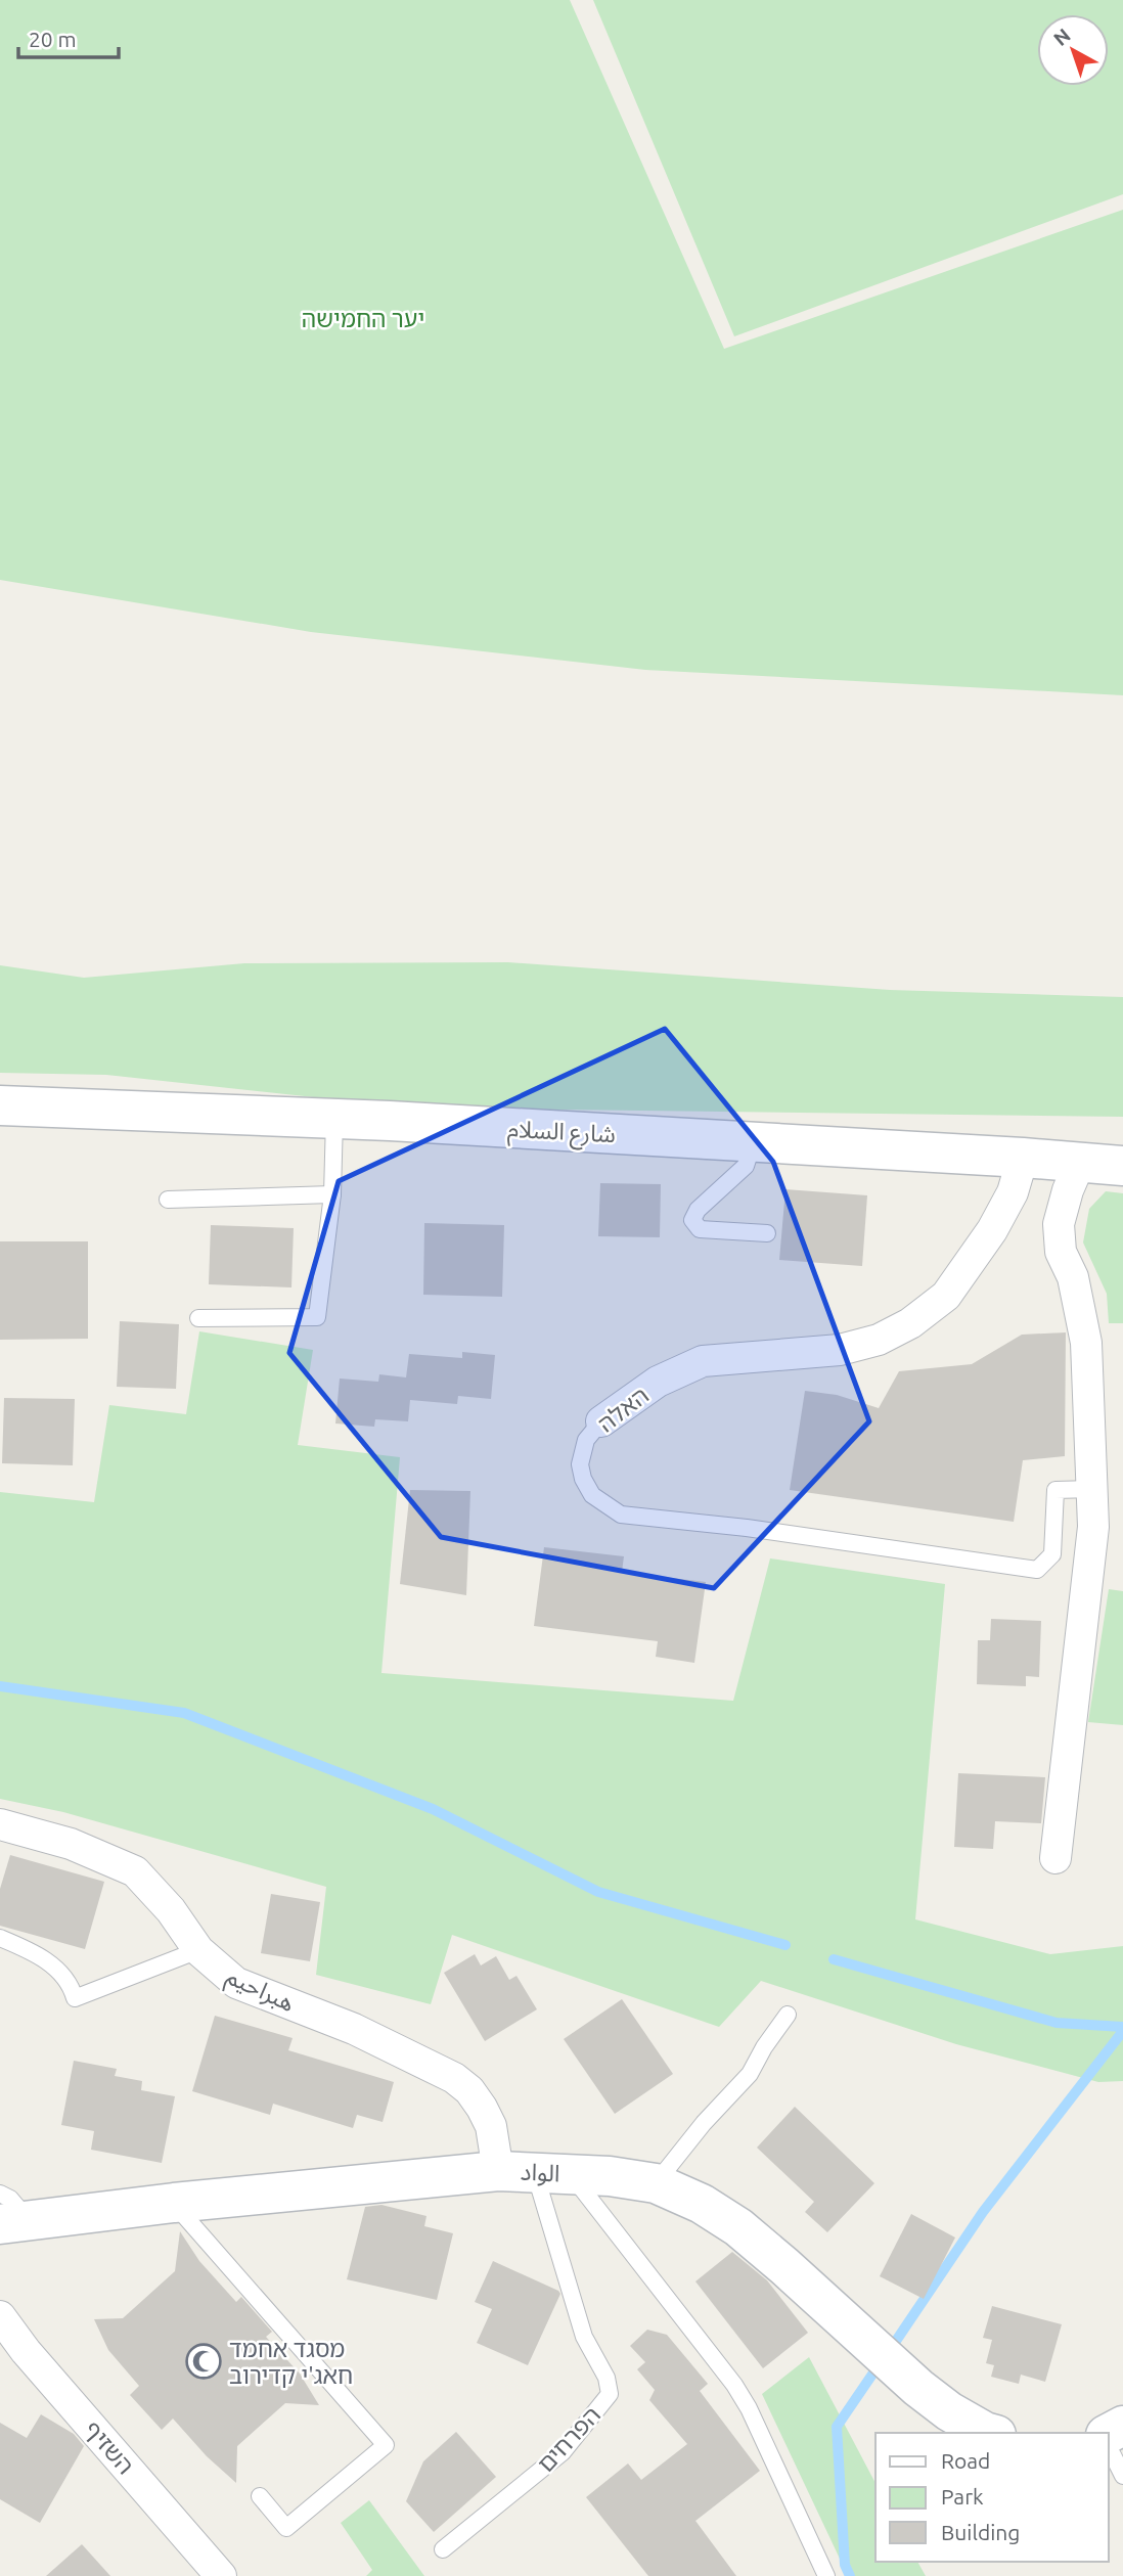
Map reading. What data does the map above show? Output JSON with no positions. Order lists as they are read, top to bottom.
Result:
{
  "streets": {
    "main road": ["شارع السلام", "الواد"],
    "street": ["האלה", "هبراحيم", "השזיף"],
    "lane": ["הפרחים"]
  },
  "crossings": [
    ["شارع السلام", "האלה"],
    ["هبراحيم", "الواد"],
    ["هبراحيم", "הפרחים"],
    ["الواد", "הפרחים"]
  ],
  "parks": ["יער החמישה"],
  "places": {
    "mosque": ["מסגד אחמד חאג'י קדירוב"]
  },
  "legend": ["Road", "Park", "Building"],
  "scale_bar": "20 m",
  "north": "top left"
}
